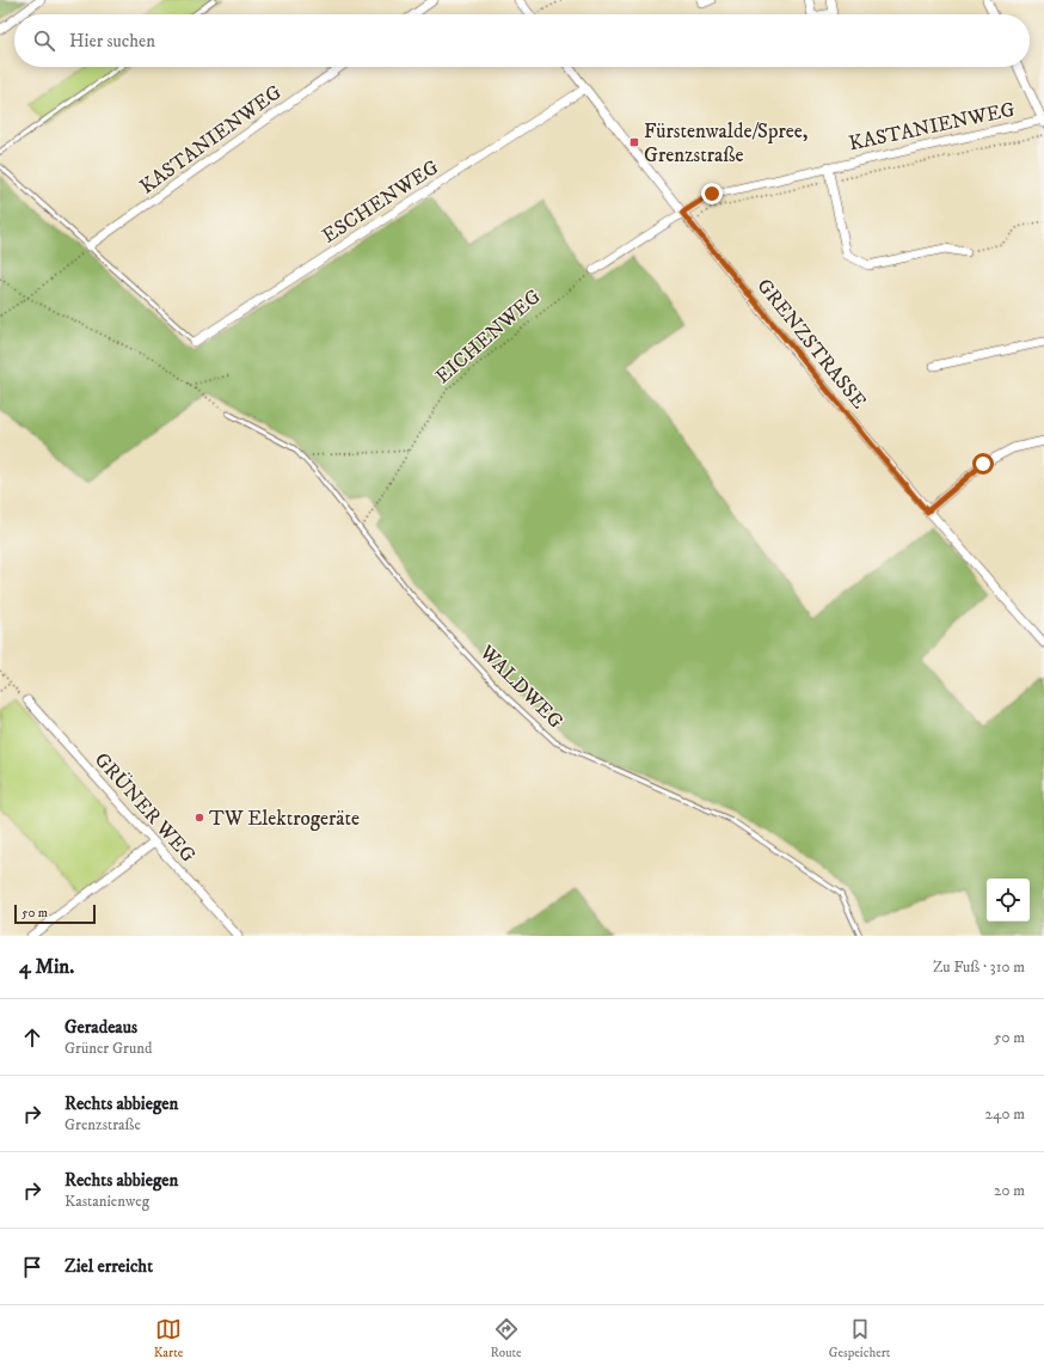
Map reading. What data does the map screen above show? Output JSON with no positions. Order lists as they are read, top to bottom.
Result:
{
  "streets": {
    "street": [
      "KASTANIENWEG",
      "ESCHENWEG",
      "GRENZSTRASSE",
      "GRÜNER WEG"
    ],
    "lane": ["WALDWEG"],
    "path": ["EICHENWEG"]
  },
  "crossings": [
    ["KASTANIENWEG", "GRENZSTRASSE"],
    ["ESCHENWEG", "GRENZSTRASSE"],
    ["EICHENWEG", "WALDWEG"]
  ],
  "places": {
    "transit": ["Fürstenwalde/Spree, Grenzstraße"],
    "other": ["TW Elektrogeräte"]
  },
  "scale_bar": "50 m",
  "page": {
    "search": "Hier suchen",
    "scale": "50 m",
    "heading": ["4 Min.", "Zu Fuß · 310 m"],
    "list": [
      ["Geradeaus", "Grüner Grund", "50 m"],
      ["Rechts abbiegen", "Grenzstraße", "240 m"],
      ["Rechts abbiegen", "Kastanienweg", "20 m"],
      "Ziel erreicht"
    ],
    "nav": ["Karte", "Route", "Gespeichert"]
  }
}
